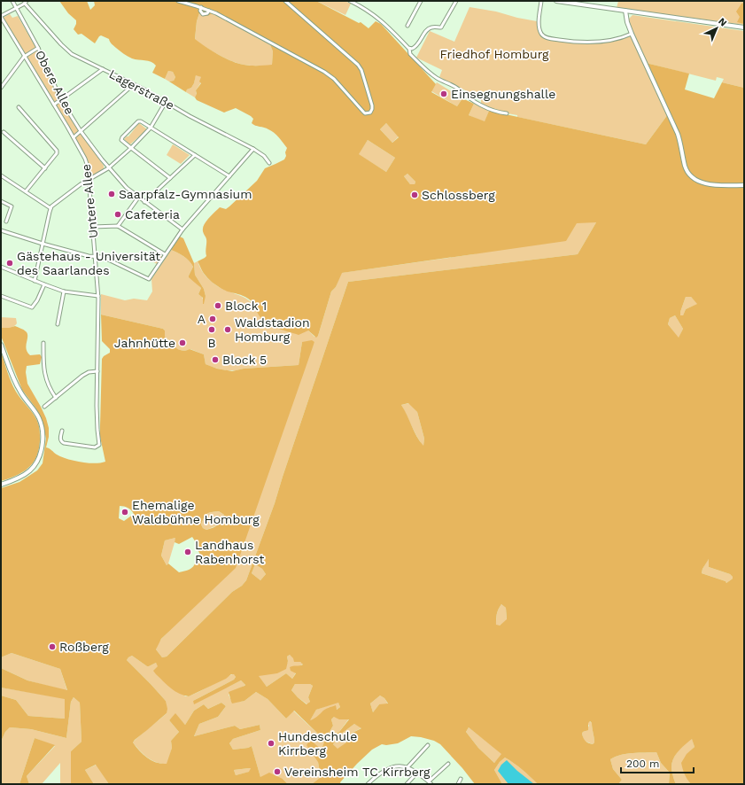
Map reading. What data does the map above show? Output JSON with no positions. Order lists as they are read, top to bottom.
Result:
{
  "streets": {
    "street": ["Obere Allee", "Lagerstraße", "Untere Allee"]
  },
  "parks": ["Friedhof Homburg"],
  "places": [
    "Einsegnungshalle",
    "Saarpfalz-Gymnasium",
    "Schlossberg",
    "Cafeteria",
    "Gästehaus - Universität des Saarlandes",
    "Block 1",
    "A",
    "B",
    "Waldstadion Homburg",
    "Jahnhütte",
    "Block 5",
    "Ehemalige Waldbühne Homburg",
    "Landhaus Rabenhorst",
    "Roßberg",
    "Hundeschule Kirrberg",
    "Vereinsheim TC Kirrberg"
  ],
  "scale_bar": "200 m",
  "north": "top right"
}
